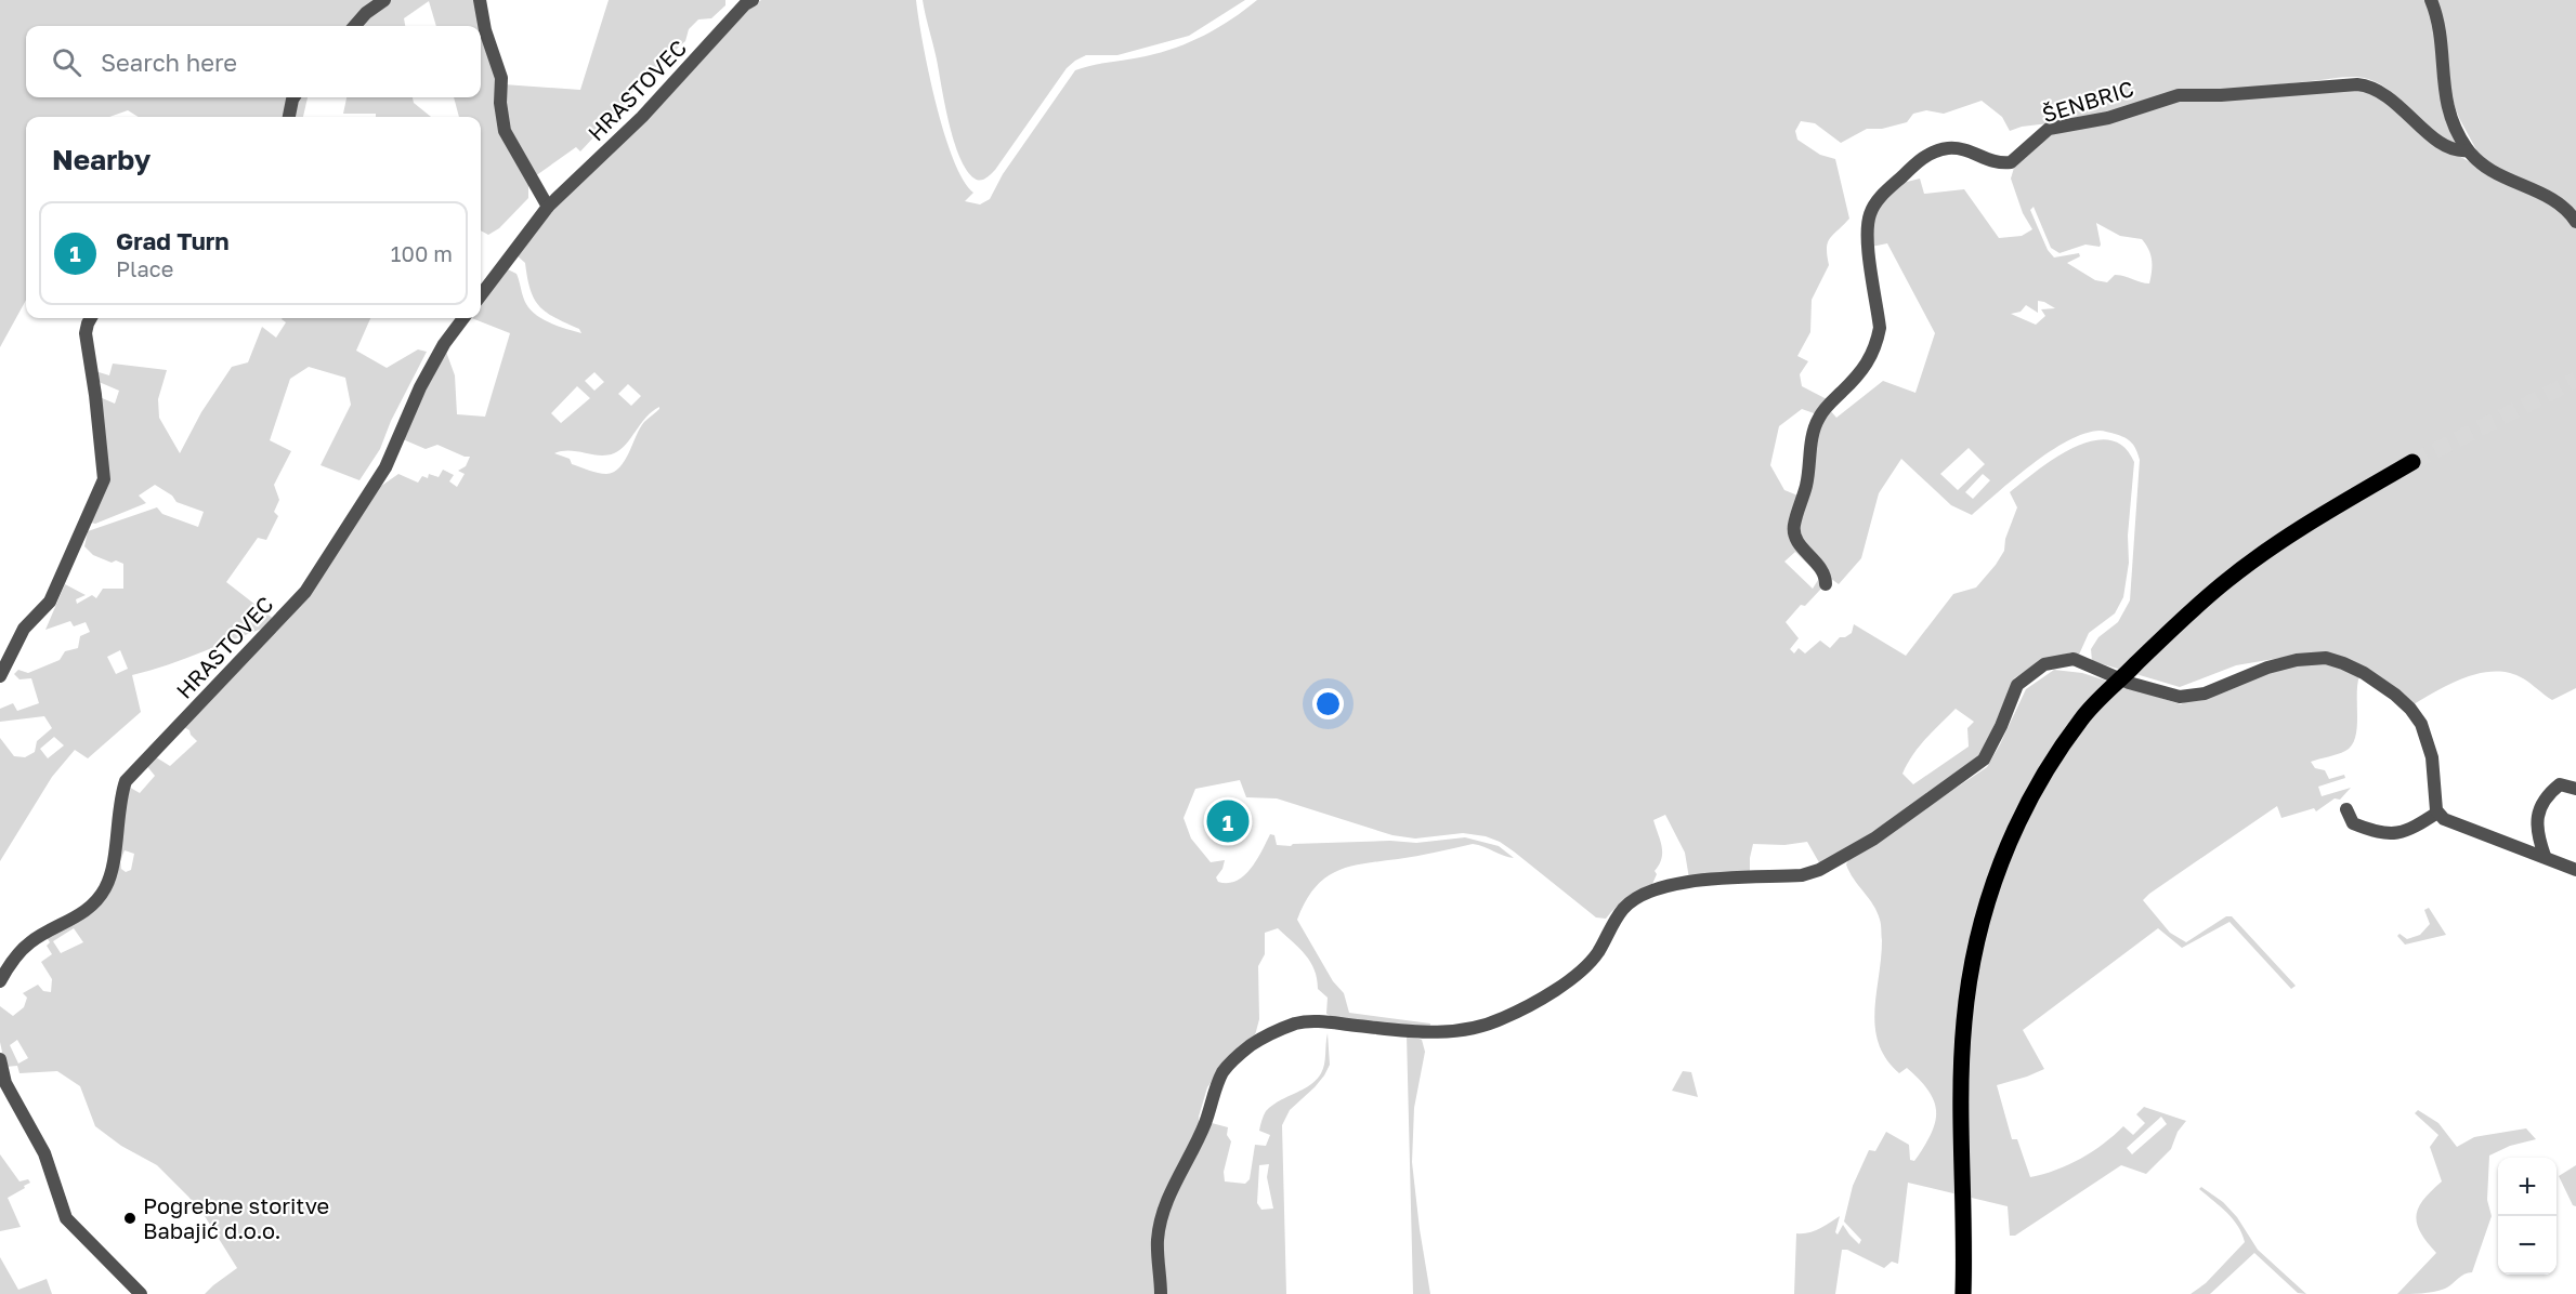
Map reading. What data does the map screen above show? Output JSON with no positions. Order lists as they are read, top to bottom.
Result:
{
  "streets": {
    "street": ["HRASTOVEC", "ŠENBRIC"]
  },
  "places": ["Pogrebne storitve Babajić d.o.o."],
  "page": {
    "search": "Search here",
    "heading": "Nearby",
    "list": [
      {
        "mark": "1",
        "name": "Grad Turn",
        "note": "Place",
        "value": "100 m"
      }
    ],
    "pins": "1",
    "map_buttons": ["+", "−"]
  }
}
